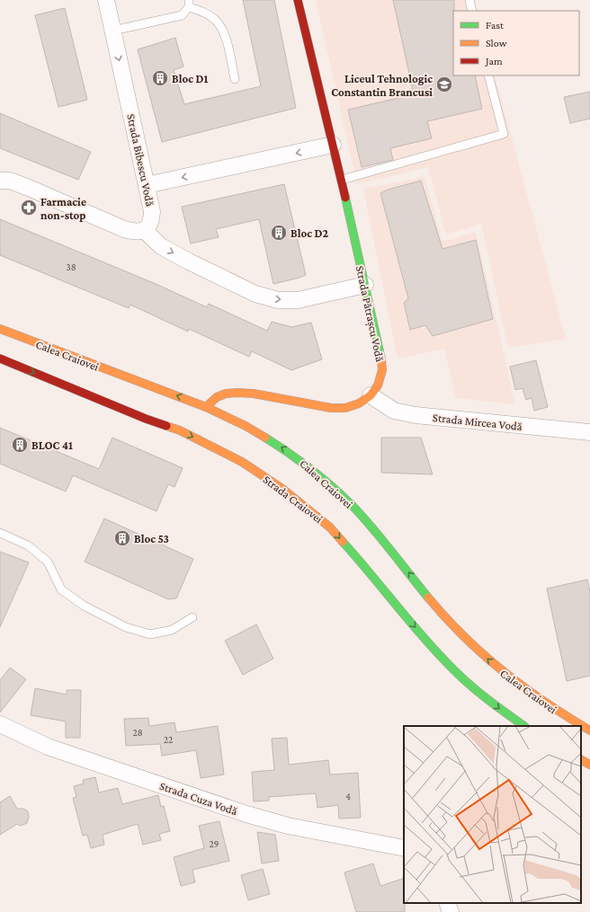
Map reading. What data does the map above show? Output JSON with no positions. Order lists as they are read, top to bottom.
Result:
{
  "streets": {
    "main road": ["Strada Pătrașcu Vodă", "Calea Craiovei", "Strada Craiovei"],
    "street": ["Strada Bibescu Vodă", "Strada Mircea Vodă", "Strada Cuza Vodă"]
  },
  "crossings": [
    ["Strada Pătrașcu Vodă", "Calea Craiovei"],
    ["Strada Pătrașcu Vodă", "Strada Mircea Vodă"]
  ],
  "one_way": ["Strada Bibescu Vodă", "Calea Craiovei", "Strada Craiovei"],
  "places": {
    "building": [
      "Bloc D1",
      "Bloc D2",
      "BLOC 41",
      "Bloc 53"
    ],
    "school or university": ["Liceul Tehnologic Constantin Brancusi"],
    "pharmacy": ["Farmacie non-stop"]
  },
  "house_numbers": [
    "38",
    "28",
    "22",
    "4",
    "29"
  ],
  "legend": ["Fast", "Slow", "Jam"]
}
